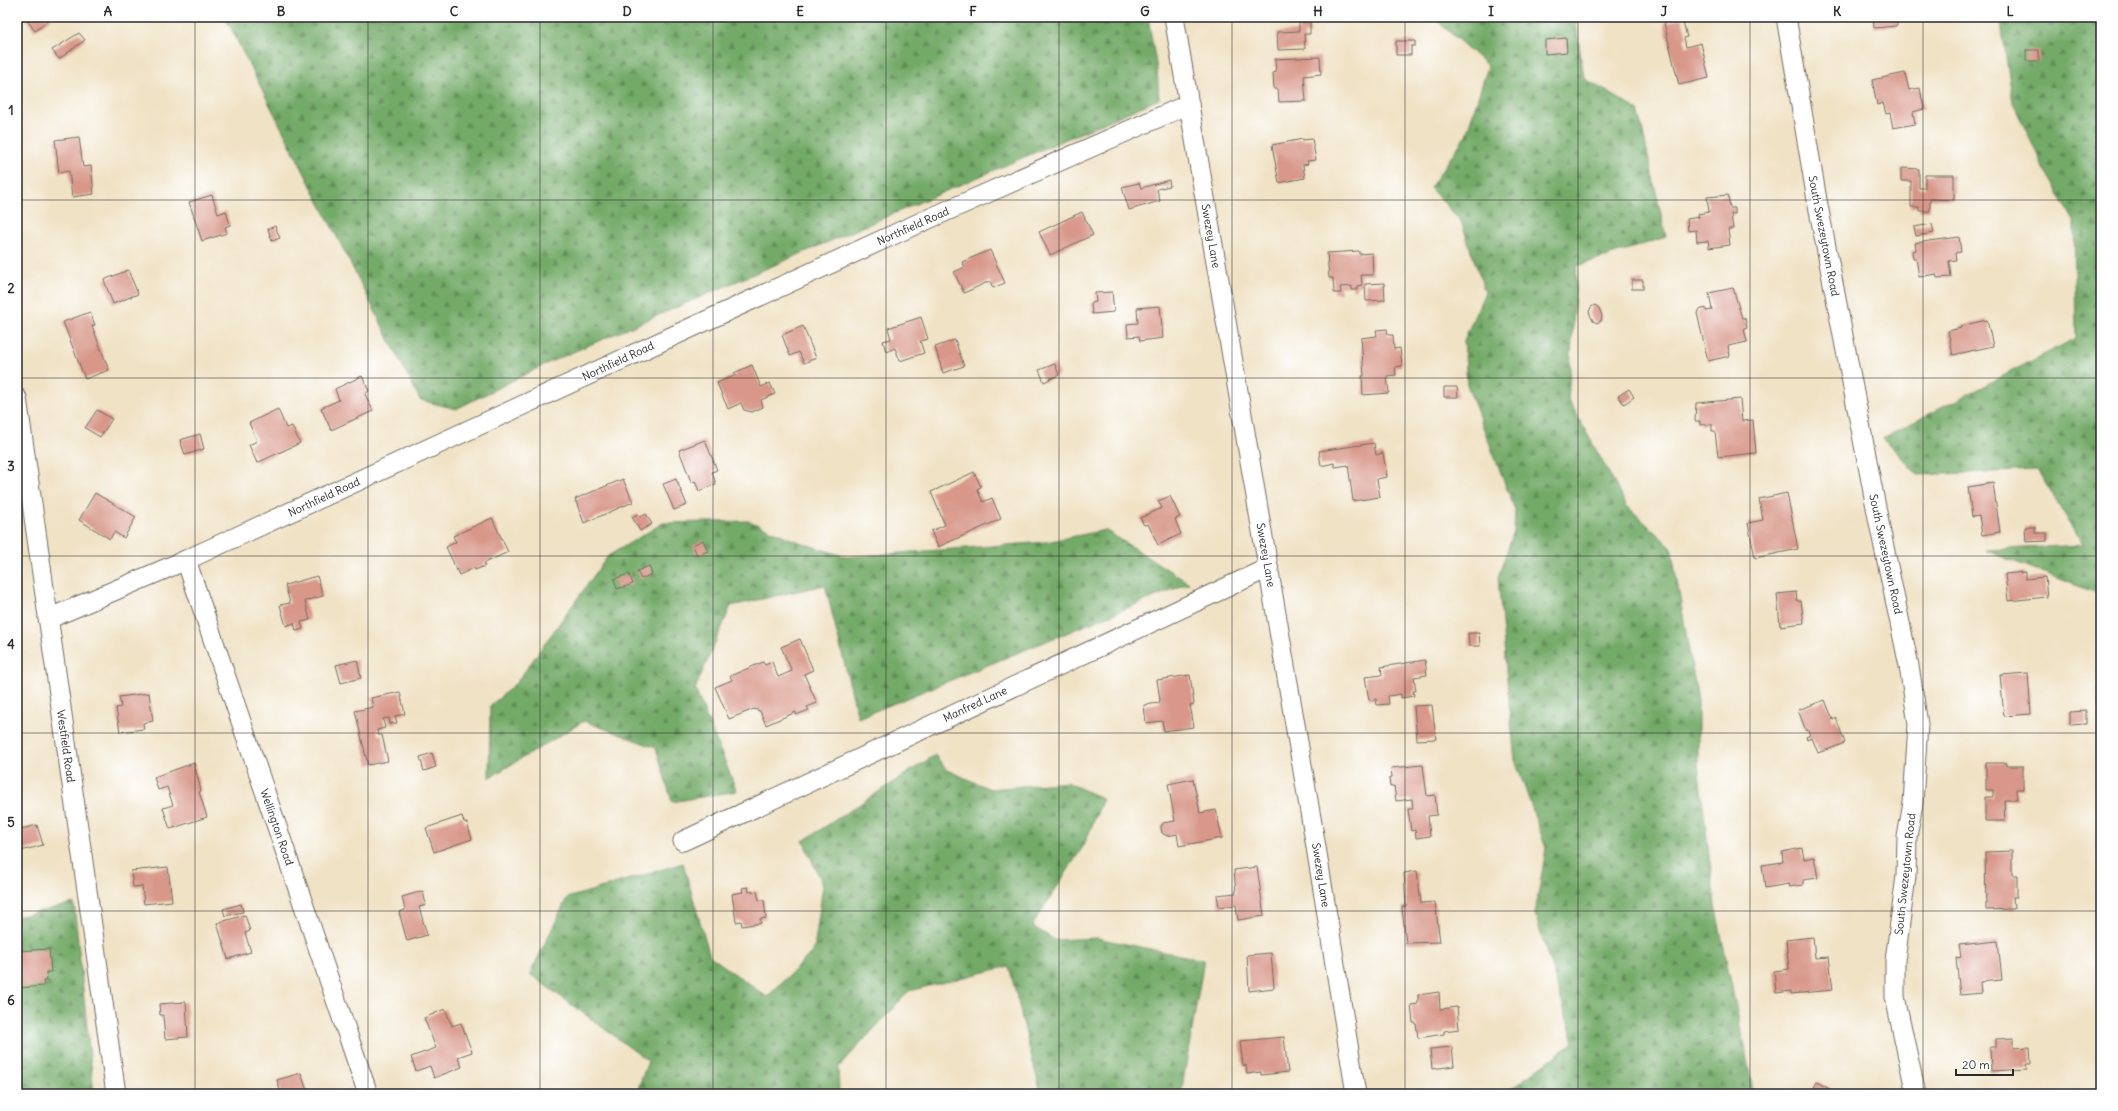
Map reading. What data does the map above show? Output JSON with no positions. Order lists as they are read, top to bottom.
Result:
{
  "streets": {
    "street": [
      "Northfield Road",
      "Swezey Lane",
      "South Swezeytown Road",
      "Manfred Lane",
      "Westfield Road",
      "Wellington Road"
    ]
  },
  "crossings": [
    ["Northfield Road", "Swezey Lane"],
    ["Northfield Road", "Westfield Road"],
    ["Northfield Road", "Wellington Road"],
    ["Swezey Lane", "Manfred Lane"]
  ],
  "scale_bar": "20 m",
  "grid": {
    "columns": [
      "A",
      "B",
      "C",
      "D",
      "E",
      "F",
      "G",
      "H",
      "I",
      "J",
      "K",
      "L"
    ],
    "rows": [
      "1",
      "2",
      "3",
      "4",
      "5",
      "6"
    ]
  }
}
